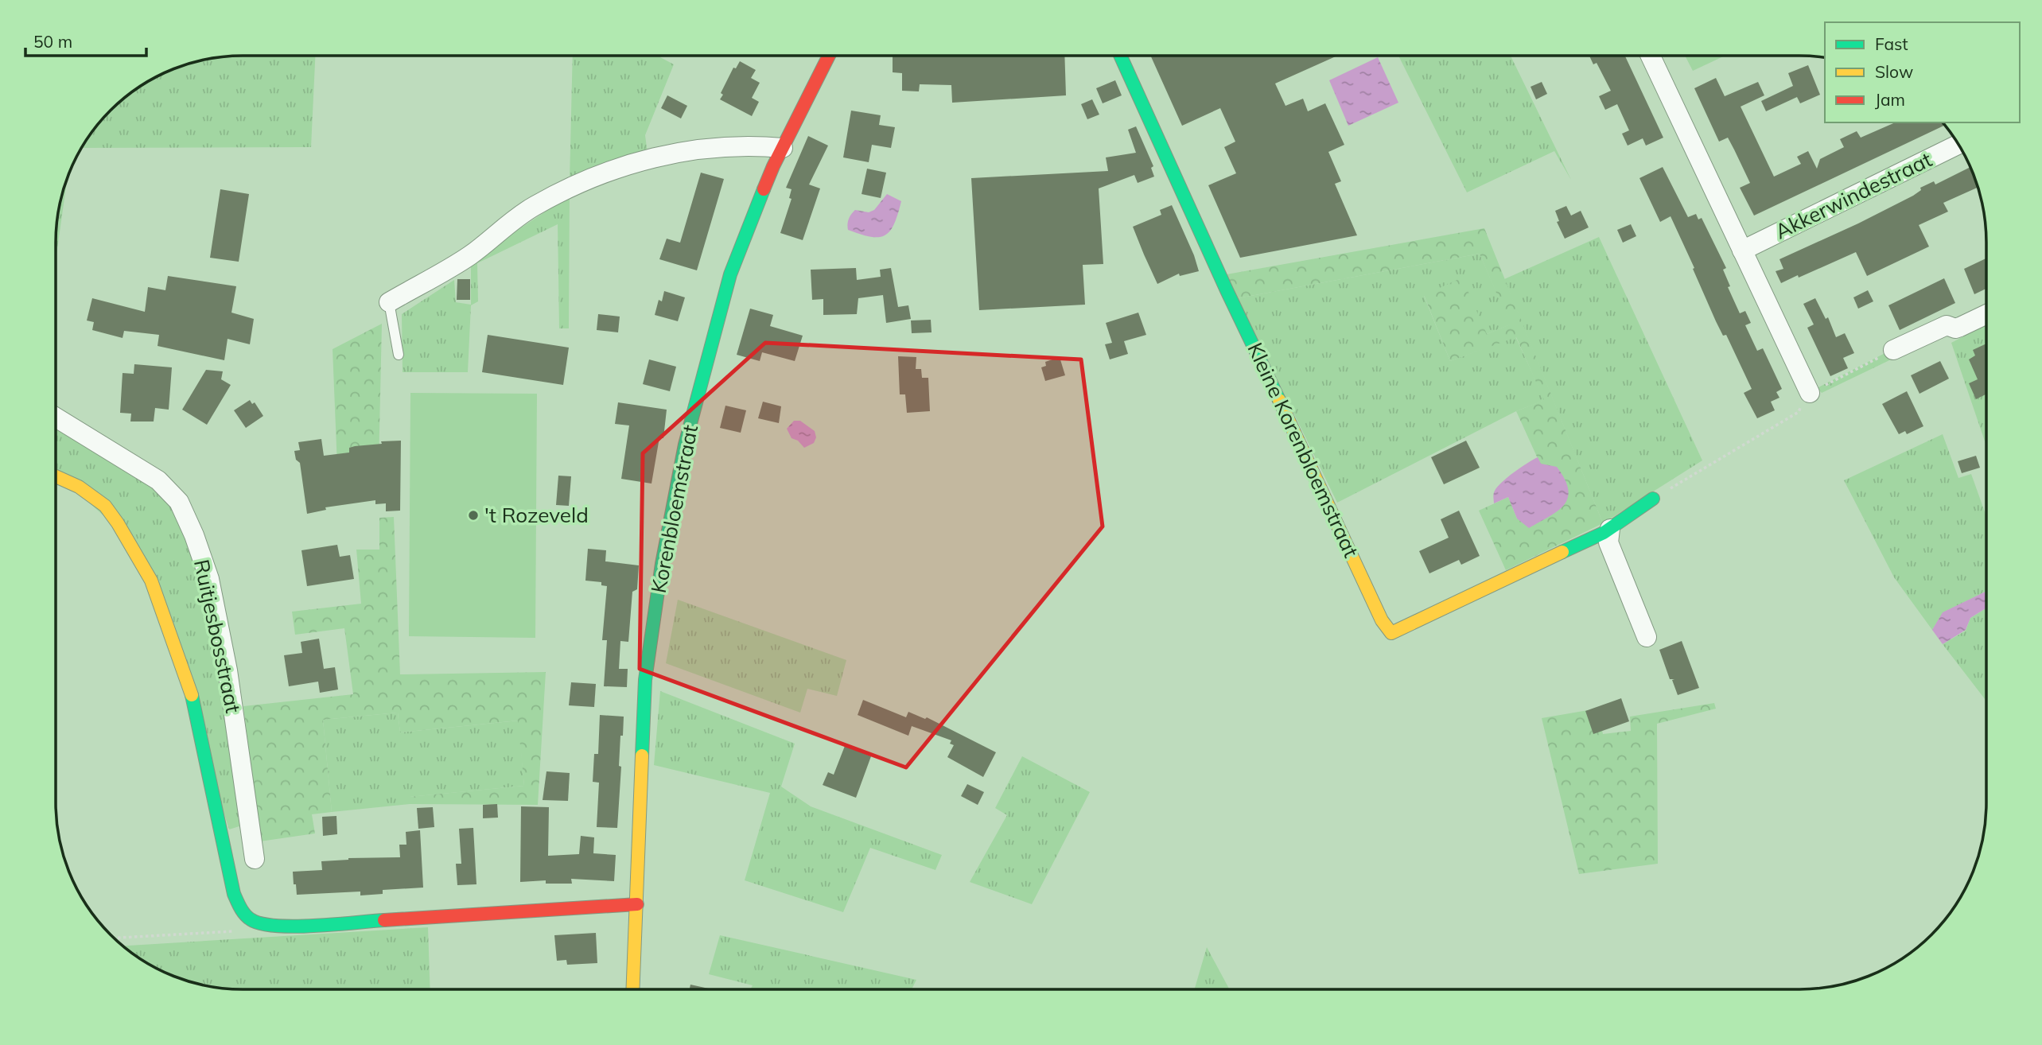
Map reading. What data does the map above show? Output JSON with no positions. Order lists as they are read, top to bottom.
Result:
{
  "streets": {
    "street": [
      "Akkerwindestraat",
      "Kleine Korenbloemstraat",
      "Korenbloemstraat",
      "Ruitjesbosstraat"
    ]
  },
  "crossings": [
    ["Korenbloemstraat", "Ruitjesbosstraat"]
  ],
  "places": ["'t Rozeveld"],
  "legend": ["Fast", "Slow", "Jam"],
  "scale_bar": "50 m"
}
